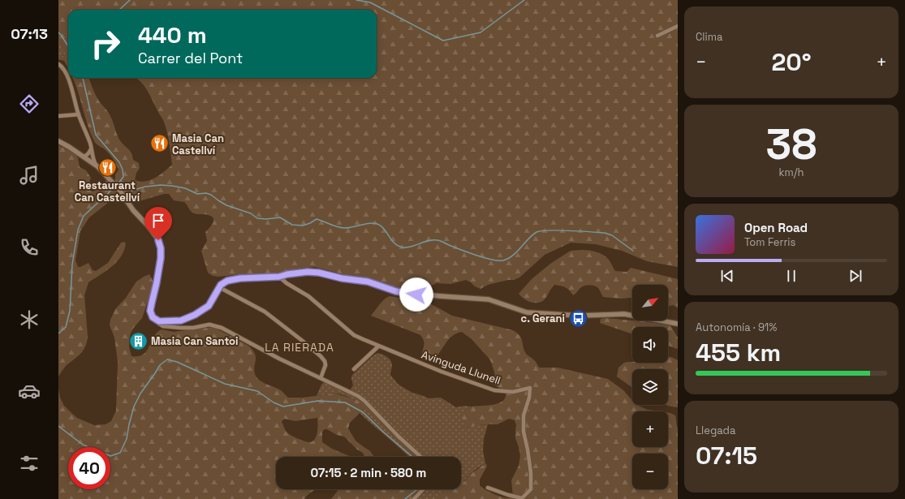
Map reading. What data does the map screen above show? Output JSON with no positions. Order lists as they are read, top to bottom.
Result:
{
  "streets": {
    "street": ["Avinguda Llunell"]
  },
  "districts": ["LA RIERADA"],
  "places": {
    "restaurant": ["Masia Can Castellví", "Restaurant Can Castellví"],
    "bus stop": ["c. Gerani"],
    "building": ["Masia Can Santoi"]
  },
  "north": "top right",
  "page": {
    "tabs": "07:13",
    "tile": [
      "Clima",
      ["38", "km/h"],
      ["Autonomía · 91%", "455 km"],
      ["Llegada", "07:15"]
    ],
    "turn": ["440 m", "Carrer del Pont"],
    "heat": ["−", "20°", "+"],
    "song": ["Open Road", "Tom Ferris"],
    "map_buttons": ["+", "−"],
    "limit": "40",
    "trip": "07:15 · 2 min · 580 m"
  }
}
